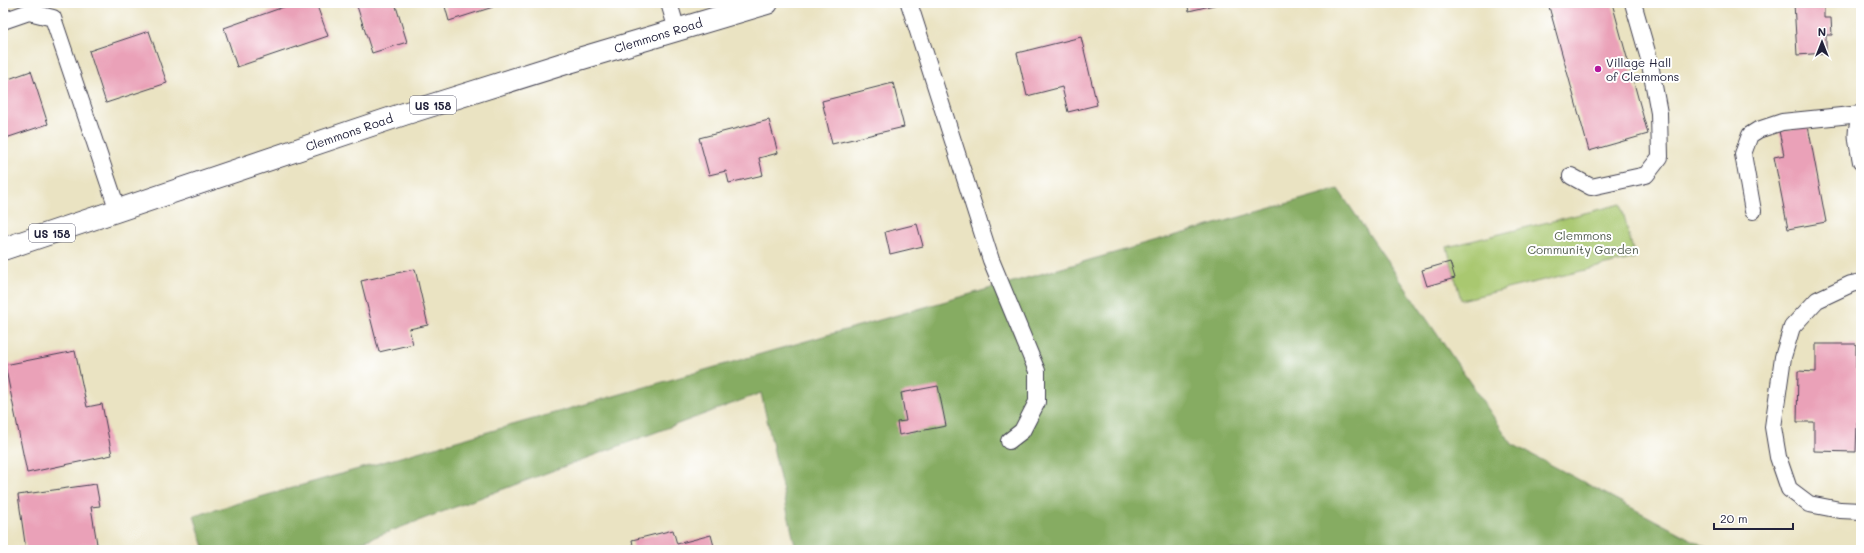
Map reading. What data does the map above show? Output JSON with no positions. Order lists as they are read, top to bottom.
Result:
{
  "streets": {
    "main road": ["Clemmons Road", "US 158"]
  },
  "parks": ["Clemmons Community Garden"],
  "places": ["Village Hall of Clemmons"],
  "scale_bar": "20 m",
  "north": "top"
}
